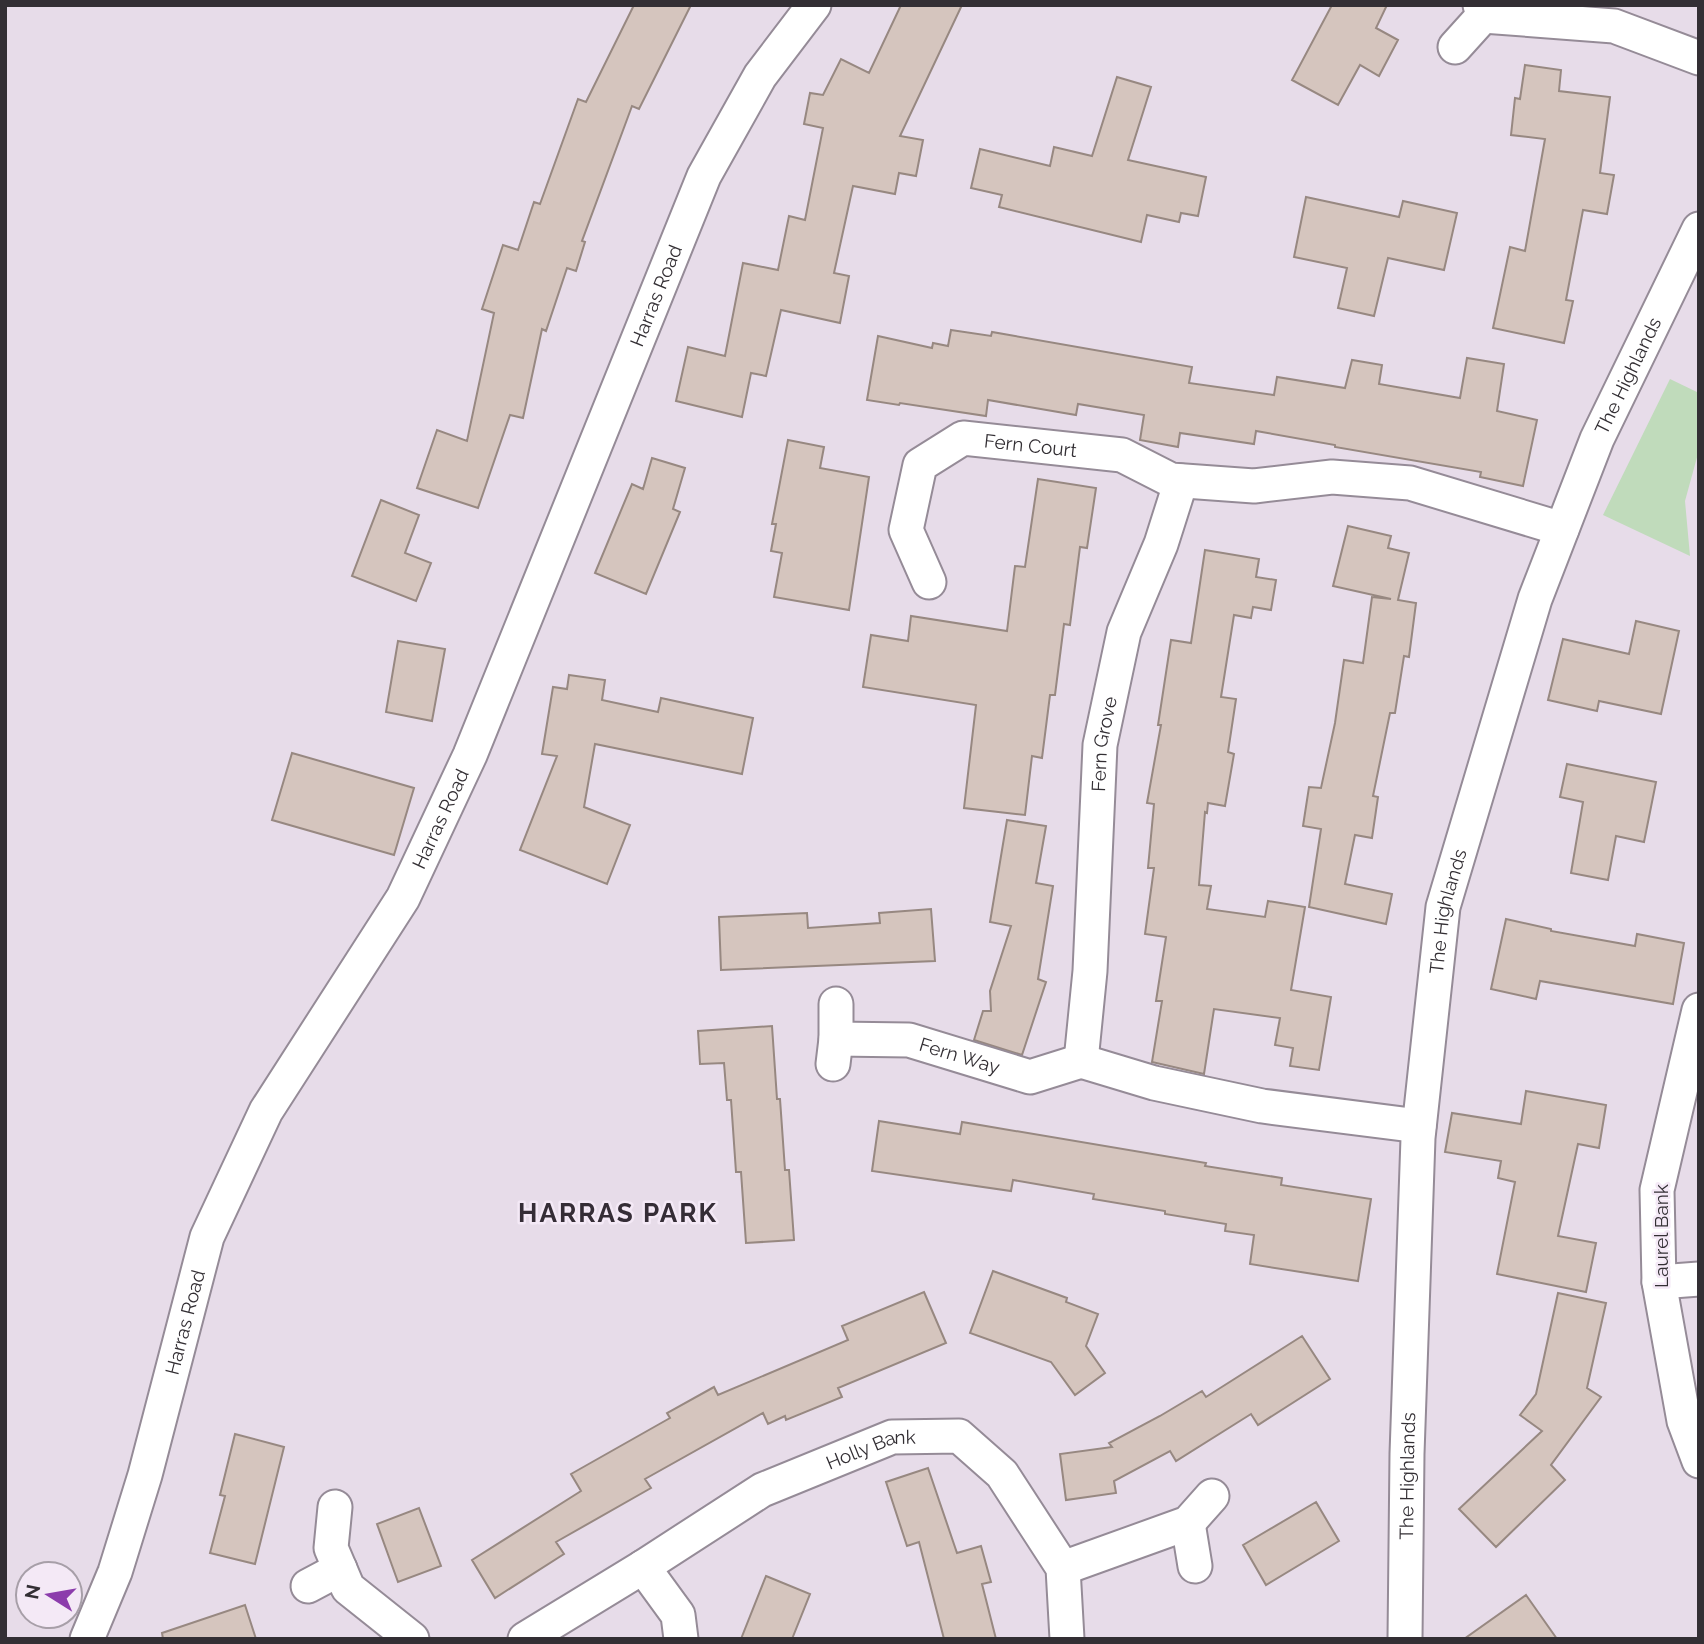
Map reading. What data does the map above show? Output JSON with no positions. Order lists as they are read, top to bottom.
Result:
{
  "streets": {
    "street": [
      "Harras Road",
      "The Highlands",
      "Fern Court",
      "Fern Grove",
      "Fern Way",
      "Laurel Bank",
      "Holly Bank"
    ]
  },
  "crossings": [
    ["Fern Court", "Fern Grove"],
    ["Fern Grove", "Fern Way"]
  ],
  "districts": ["HARRAS PARK"],
  "north": "left"
}
